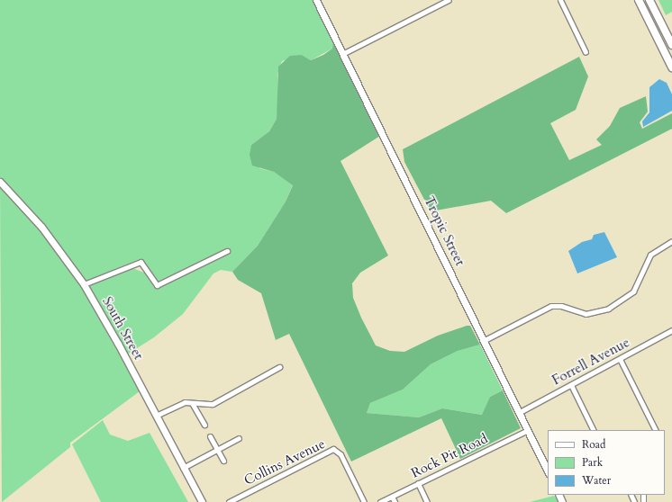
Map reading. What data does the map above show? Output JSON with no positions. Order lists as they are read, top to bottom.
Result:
{
  "streets": {
    "street": [
      "Tropic Street",
      "South Street",
      "Forrell Avenue",
      "Rock Pit Road",
      "Collins Avenue"
    ]
  },
  "crossings": [
    ["Tropic Street", "Forrell Avenue"],
    ["Tropic Street", "Rock Pit Road"]
  ],
  "legend": ["Road", "Park", "Water"]
}
